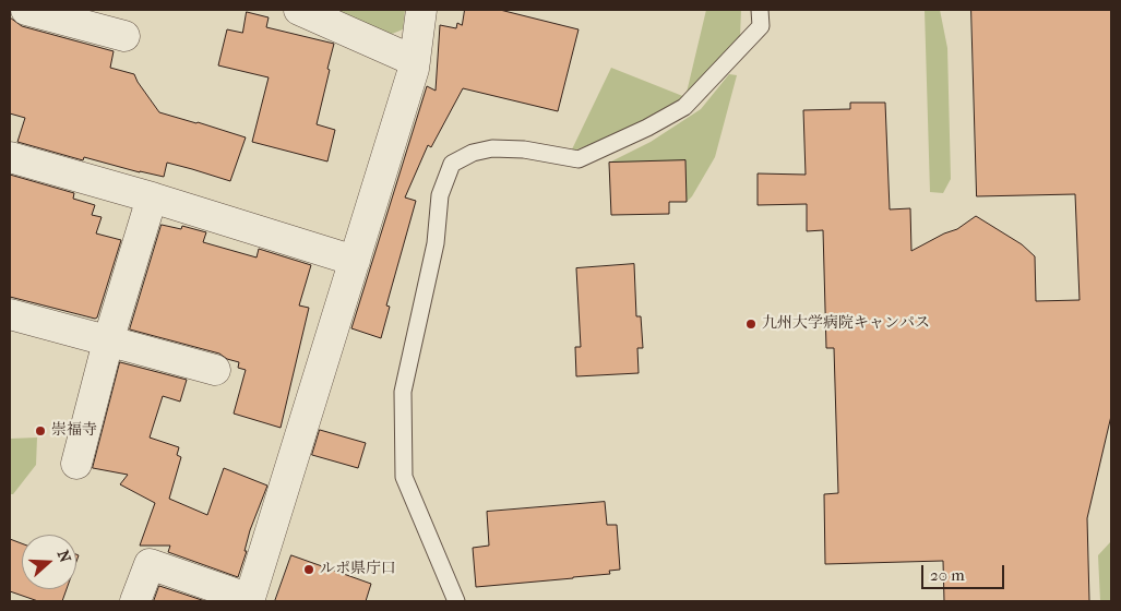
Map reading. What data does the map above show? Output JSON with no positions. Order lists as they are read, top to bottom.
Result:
{
  "places": ["九州大学病院キャンパス", "崇福寺", "ルポ県庁口"],
  "scale_bar": "20 m",
  "north": "right"
}
